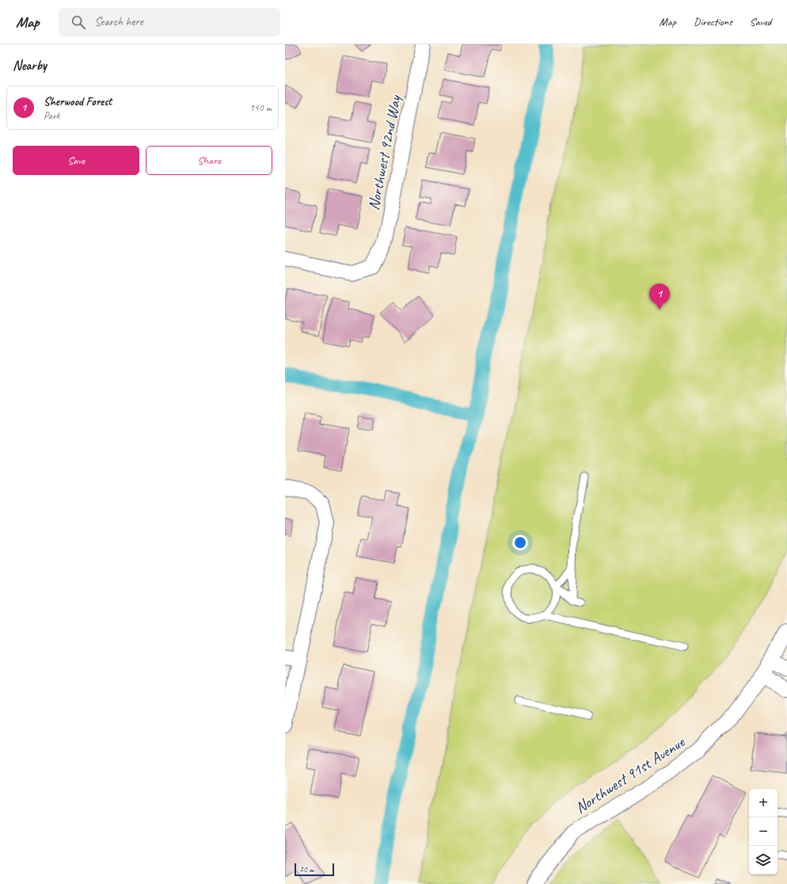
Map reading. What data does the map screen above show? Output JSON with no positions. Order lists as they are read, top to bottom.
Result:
{
  "streets": {
    "street": ["Northwest 92nd Way", "Northwest 91st Avenue"]
  },
  "scale_bar": "20 m",
  "page": {
    "header": "Map",
    "search": "Search here",
    "nav": ["Map", "Directions", "Saved"],
    "heading": "Nearby",
    "list": [
      {
        "mark": "1",
        "name": "Sherwood Forest",
        "note": "Park",
        "value": "140 m"
      }
    ],
    "buttons": ["Save", "Share"],
    "pins": "1",
    "map_buttons": ["+", "−"],
    "scale": "20 m"
  }
}
